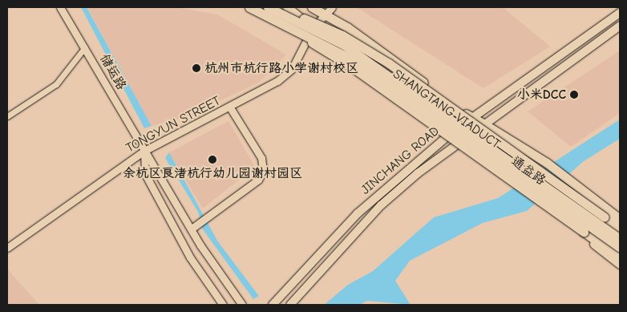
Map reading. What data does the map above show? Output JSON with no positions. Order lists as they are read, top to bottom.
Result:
{
  "streets": {
    "main road": ["SHANGTANG VIADUCT", "JINCHANG ROAD", "通益路"],
    "street": ["储运路", "TONGYUN STREET"]
  },
  "crossings": [
    ["储运路", "TONGYUN STREET"],
    ["TONGYUN STREET", "通益路"],
    ["JINCHANG ROAD", "通益路"]
  ],
  "places": ["杭州市杭行路小学谢村校区", "小米DCC", "余杭区良渚杭行幼儿园谢村园区"]
}
